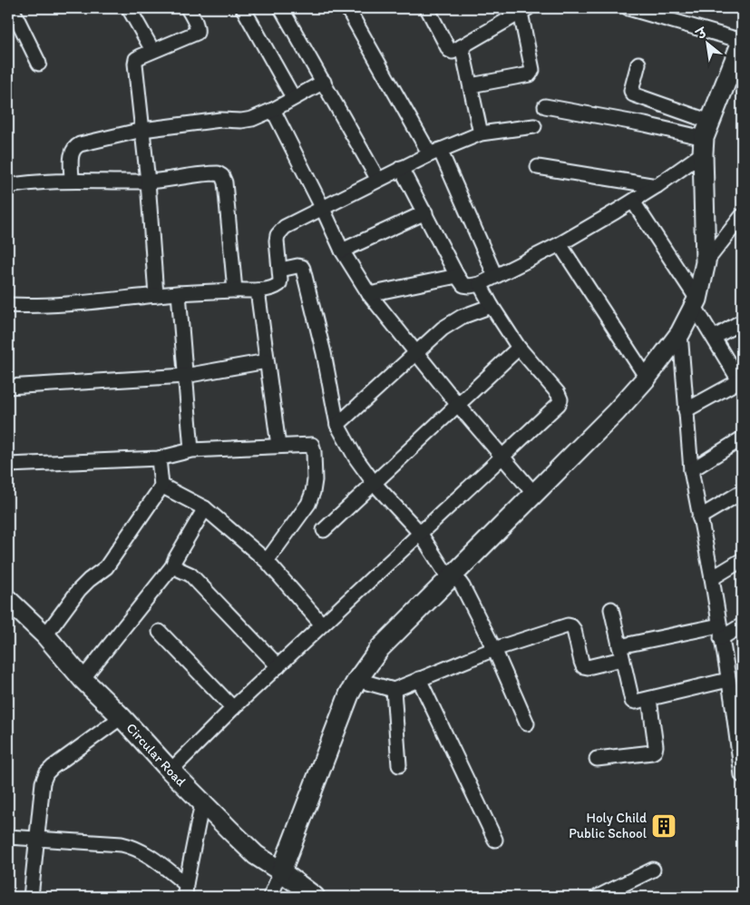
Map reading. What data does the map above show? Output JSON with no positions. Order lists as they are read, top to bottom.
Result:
{
  "streets": {
    "street": ["Circular Road"]
  },
  "places": {
    "building": ["Holy Child Public School"]
  },
  "north": "top left"
}
